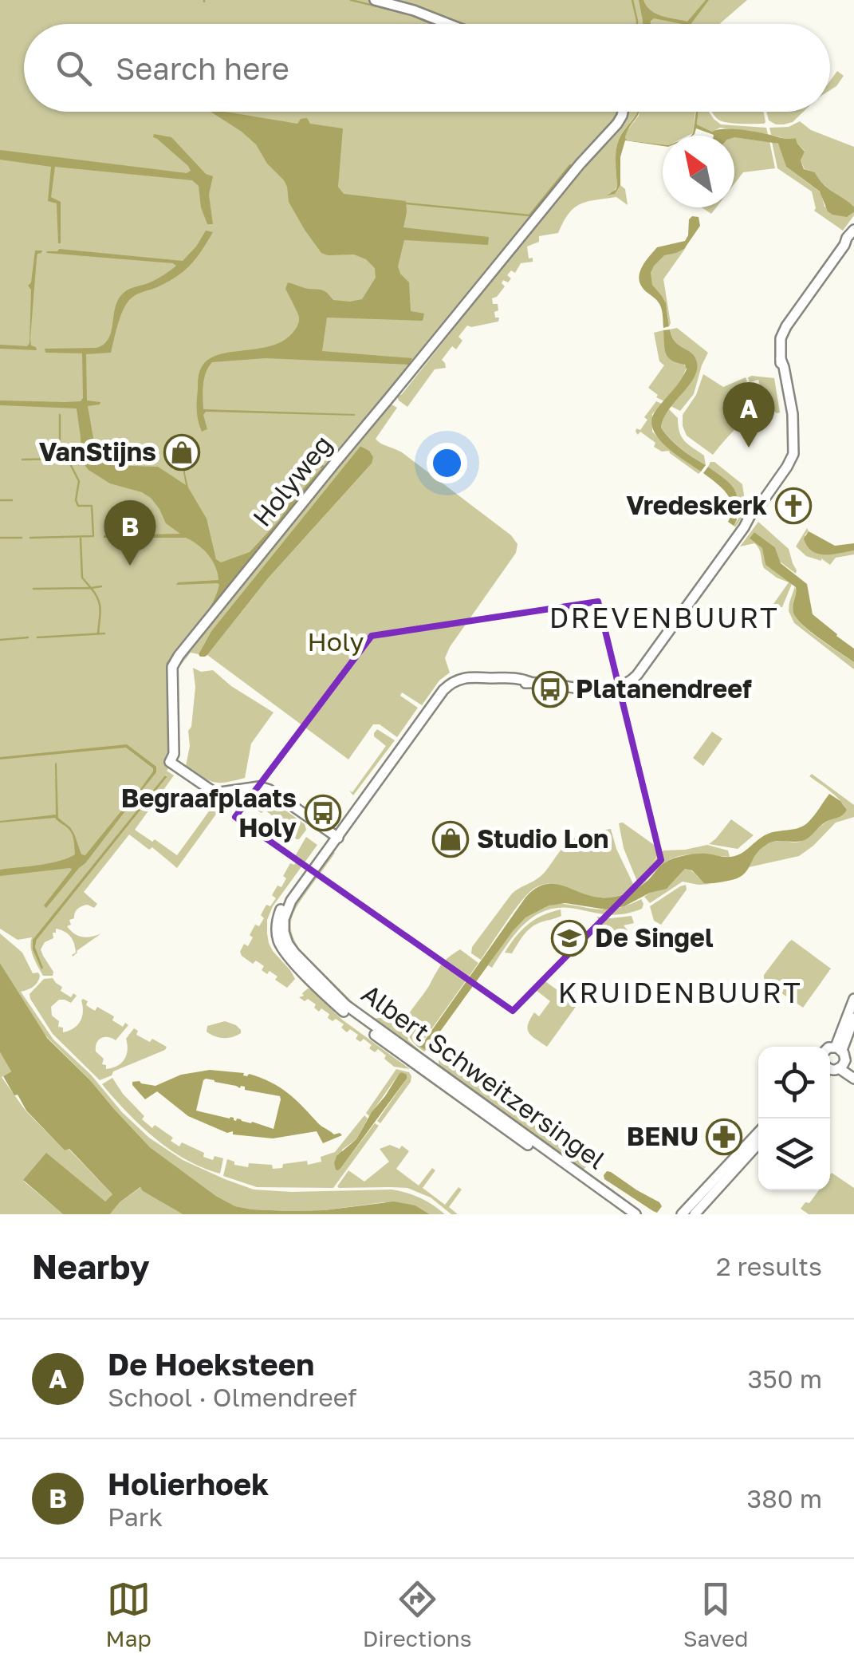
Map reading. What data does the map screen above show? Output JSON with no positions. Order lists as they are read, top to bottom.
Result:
{
  "streets": {
    "street": ["Holyweg", "Albert Schweitzersingel"]
  },
  "districts": ["DREVENBUURT", "KRUIDENBUURT"],
  "parks": ["Holy"],
  "places": {
    "shop": ["VanStijns", "Studio Lon"],
    "church": ["Vredeskerk"],
    "bus stop": ["Platanendreef", "Begraafplaats Holy"],
    "school or university": ["De Singel"],
    "pharmacy": ["BENU"]
  },
  "north": "top left",
  "page": {
    "search": "Search here",
    "pins": ["A", "B"],
    "heading": ["Nearby", "2 results"],
    "list": [
      {
        "mark": "A",
        "name": "De Hoeksteen",
        "note": "School · Olmendreef",
        "value": "350 m"
      },
      {
        "mark": "B",
        "name": "Holierhoek",
        "note": "Park",
        "value": "380 m"
      }
    ],
    "nav": ["Map", "Directions", "Saved"]
  }
}
